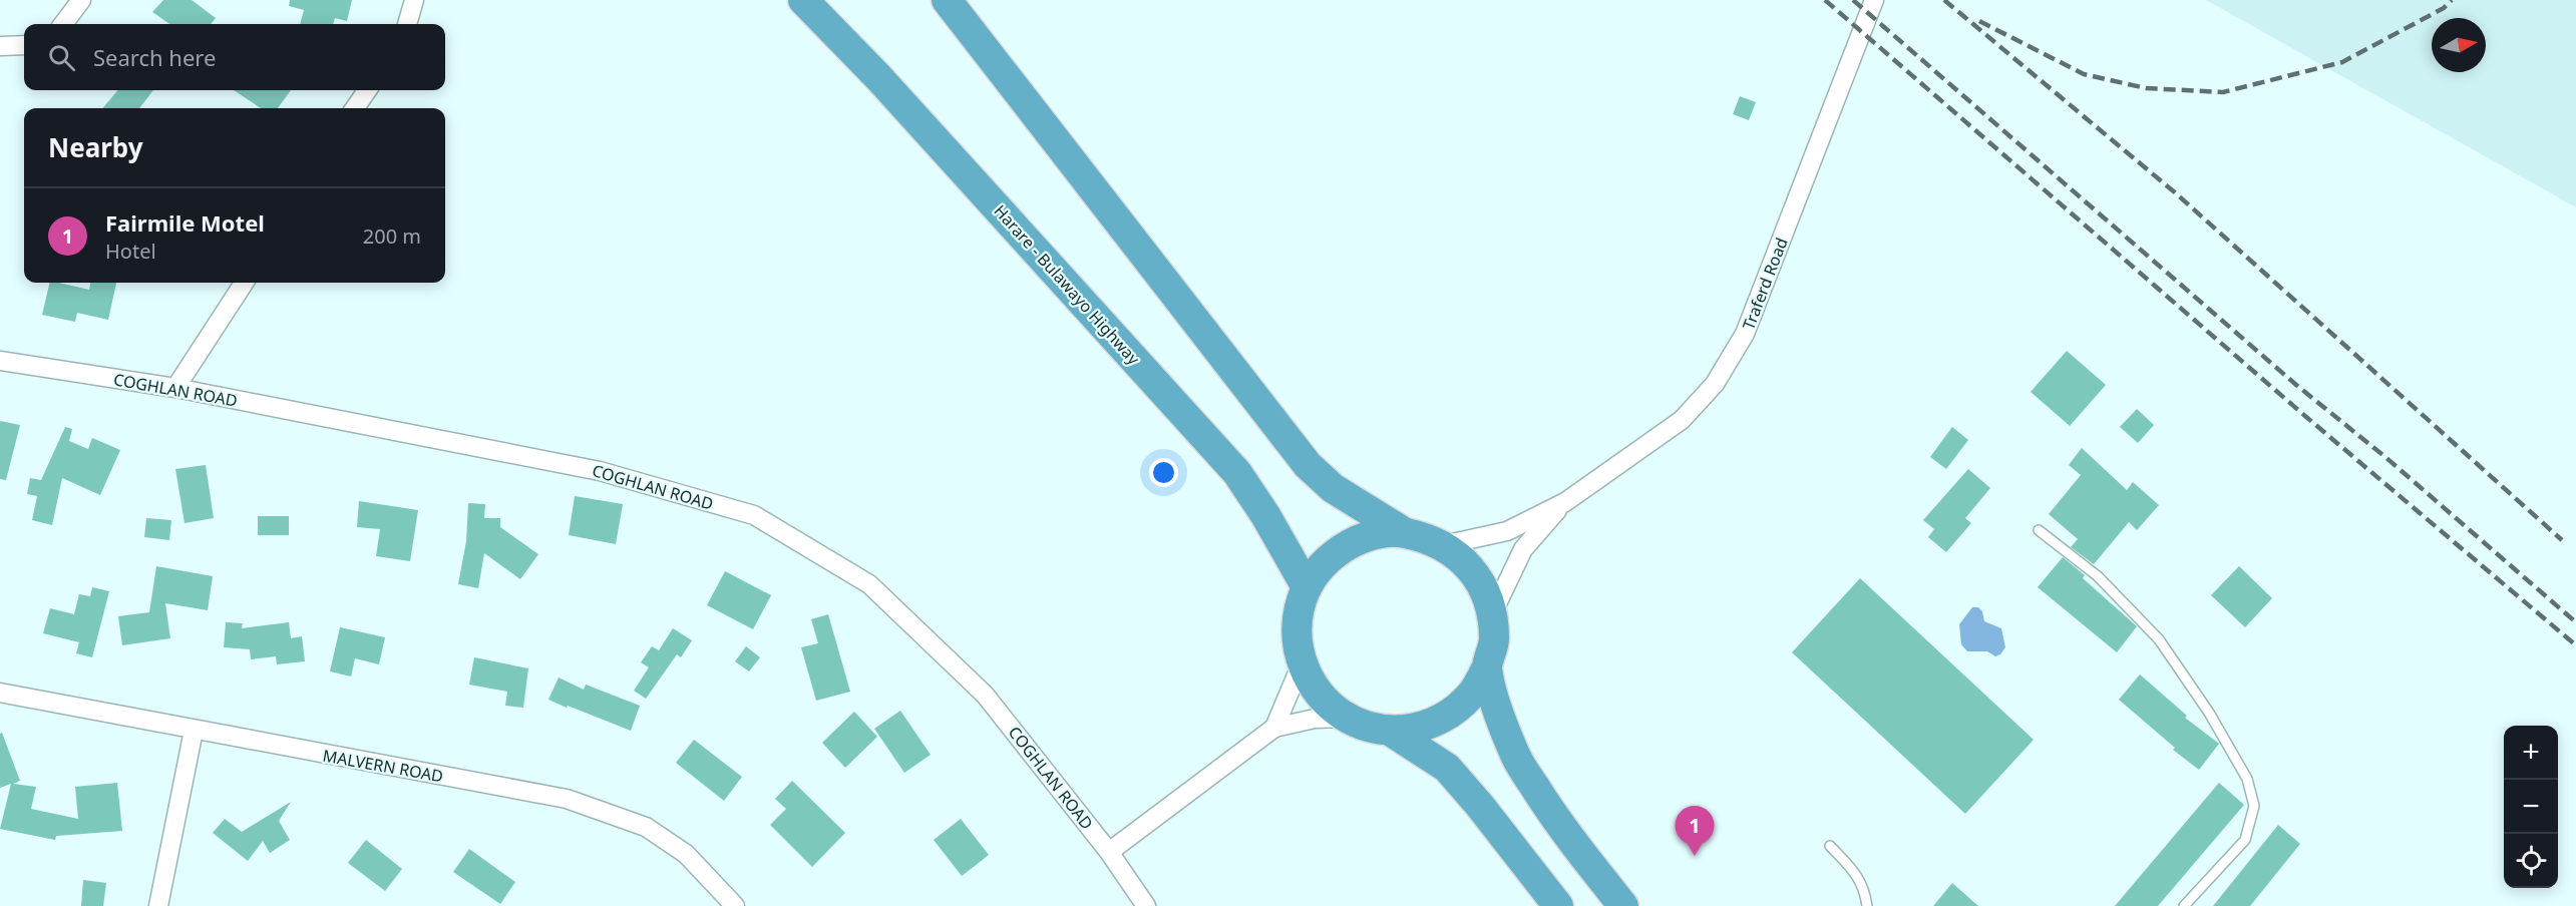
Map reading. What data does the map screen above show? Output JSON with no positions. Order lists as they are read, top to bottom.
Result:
{
  "streets": {
    "highway": ["Harare - Bulawayo Highway"],
    "street": ["Traferd Road", "COGHLAN ROAD", "MALVERN ROAD"]
  },
  "crossings": [
    ["Traferd Road", "Harare - Bulawayo Highway"]
  ],
  "north": "right",
  "page": {
    "search": "Search here",
    "heading": "Nearby",
    "list": [
      {
        "mark": "1",
        "name": "Fairmile Motel",
        "note": "Hotel",
        "value": "200 m"
      }
    ],
    "map_buttons": ["+", "−"],
    "pins": "1"
  }
}
